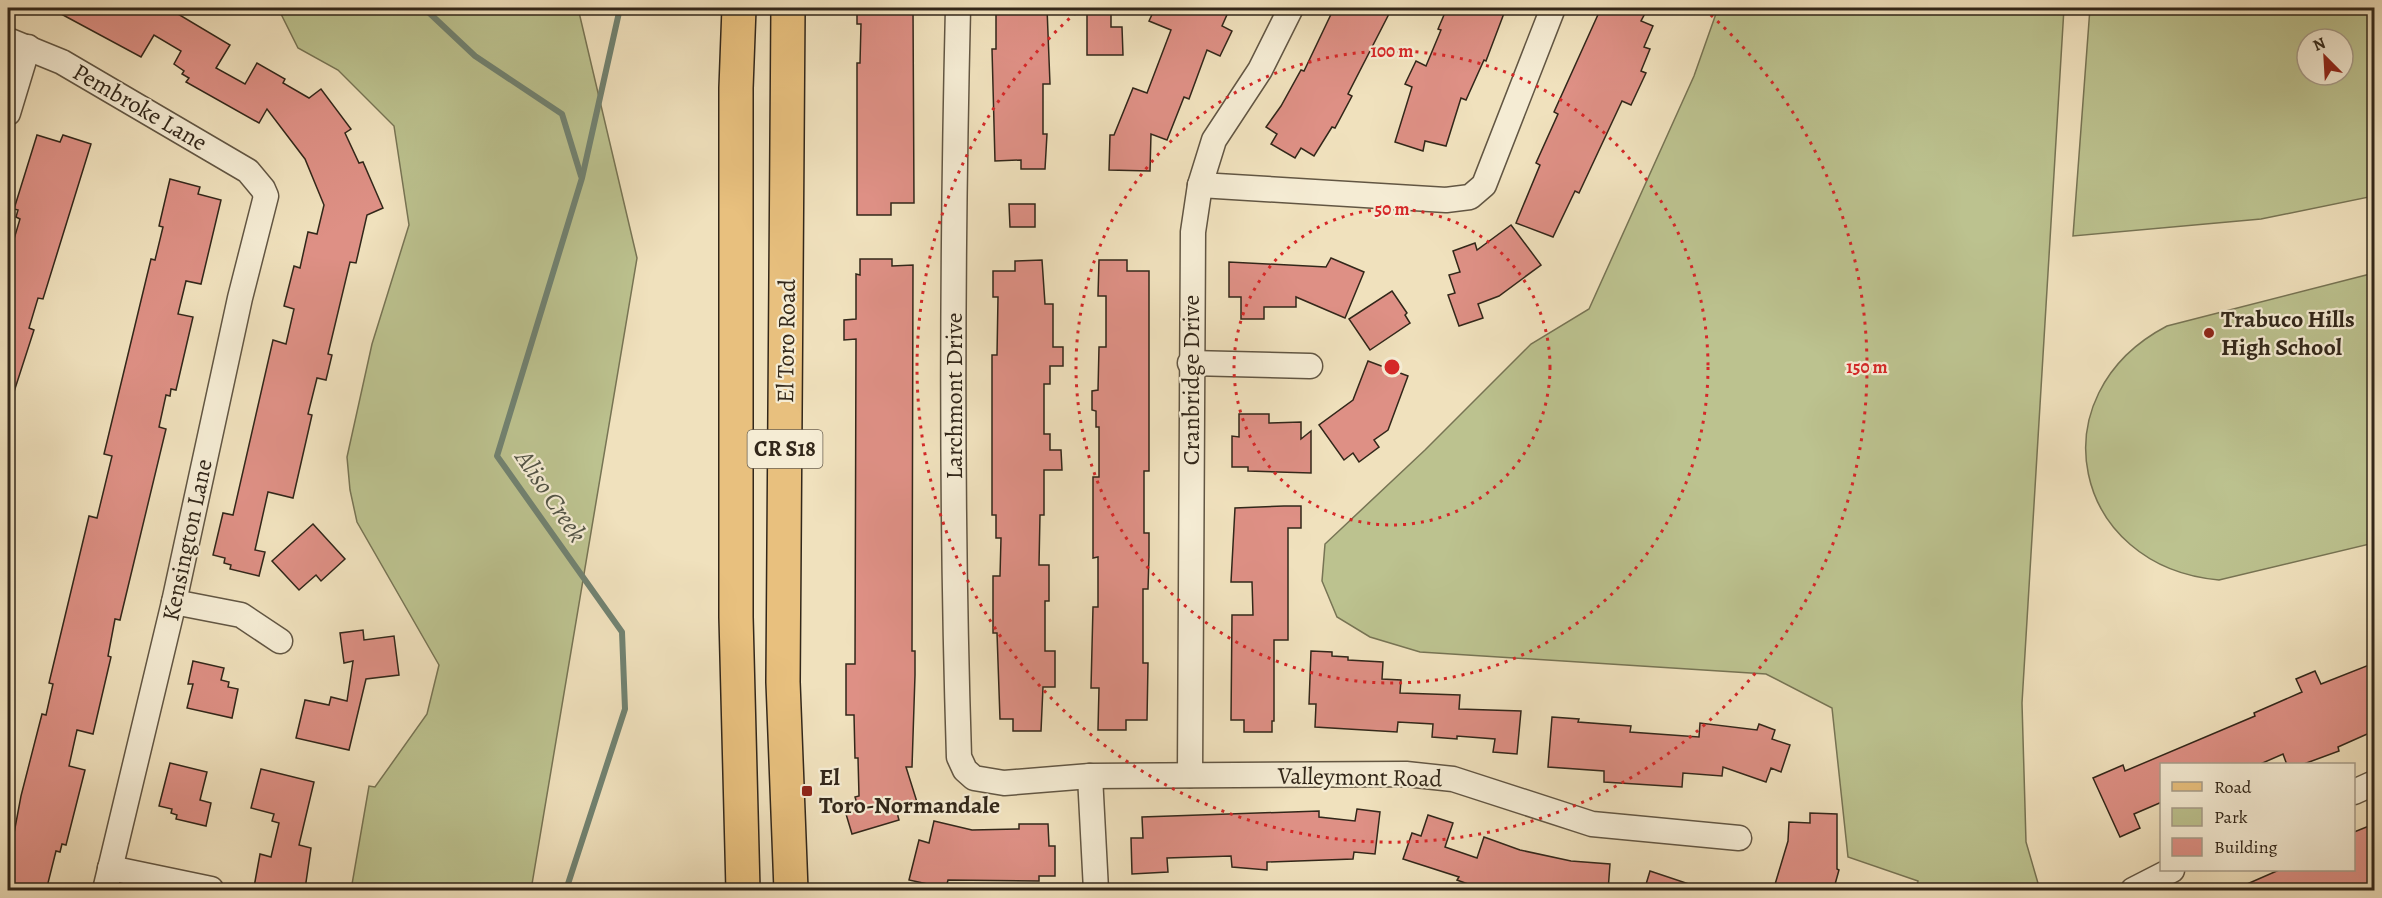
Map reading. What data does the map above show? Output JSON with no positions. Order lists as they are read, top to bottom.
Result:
{
  "streets": {
    "main road": ["El Toro Road", "CR S18"],
    "street": [
      "Pembroke Lane",
      "Cranbridge Drive",
      "Larchmont Drive",
      "Kensington Lane",
      "Valleymont Road"
    ]
  },
  "crossings": [
    ["Pembroke Lane", "Kensington Lane"],
    ["Cranbridge Drive", "Valleymont Road"],
    ["Larchmont Drive", "Valleymont Road"]
  ],
  "water": ["Aliso Creek"],
  "places": {
    "other": ["Trabuco Hills High School"],
    "transit": ["El Toro-Normandale"]
  },
  "legend": ["Road", "Park", "Building"],
  "north": "top left",
  "rings": ["100 m", "50 m", "150 m"]
}
